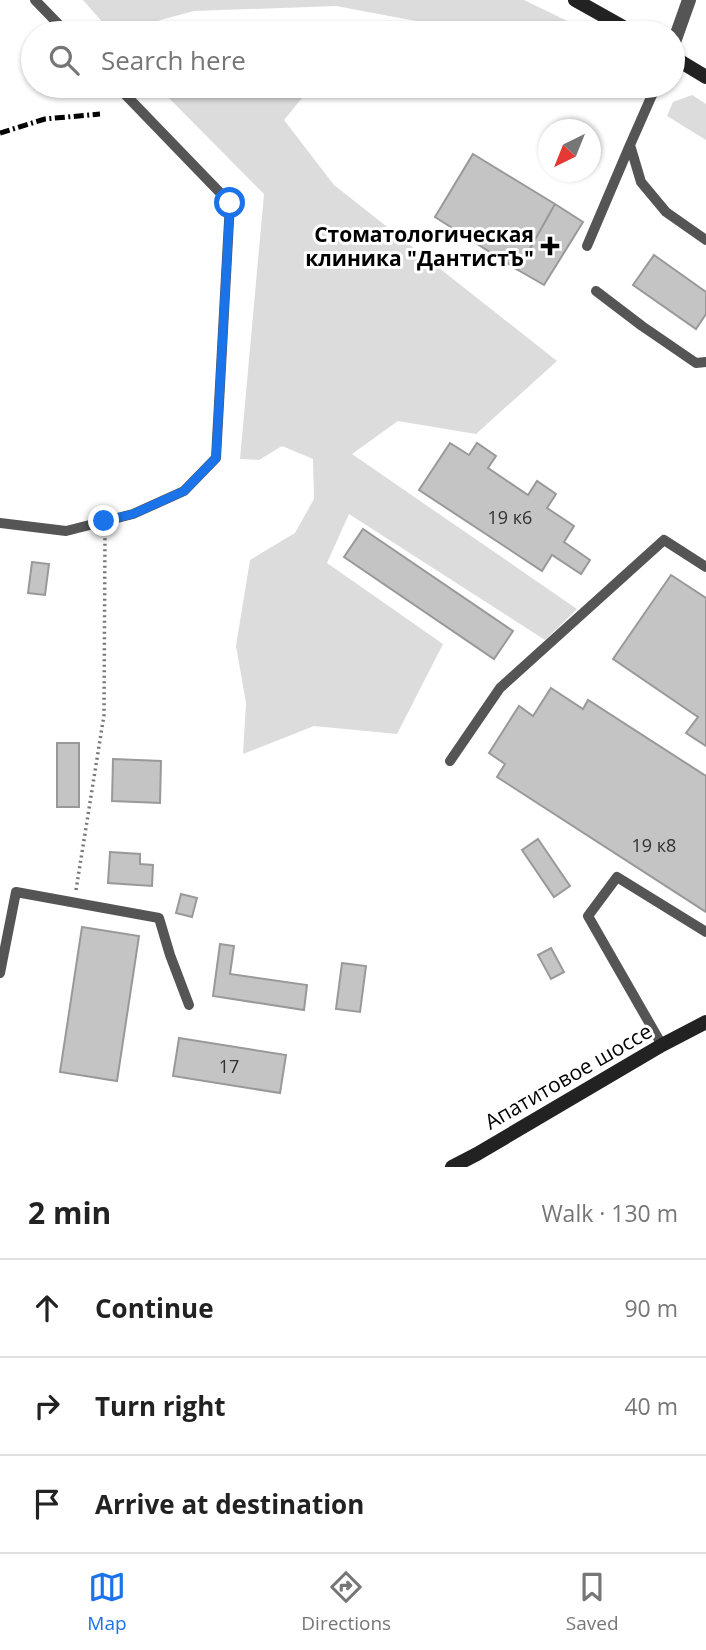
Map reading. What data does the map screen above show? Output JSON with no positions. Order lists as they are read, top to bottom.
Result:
{
  "streets": {
    "street": ["Апатитовое шоссе"]
  },
  "places": {
    "health": ["Стоматологическая клиника \"ДантистЪ\""]
  },
  "house_numbers": ["19 к6", "19 к8", "17"],
  "north": "bottom left",
  "page": {
    "search": "Search here",
    "heading": ["2 min", "Walk · 130 m"],
    "list": [
      ["Continue", "90 m"],
      ["Turn right", "40 m"],
      "Arrive at destination"
    ],
    "nav": ["Map", "Directions", "Saved"]
  }
}
